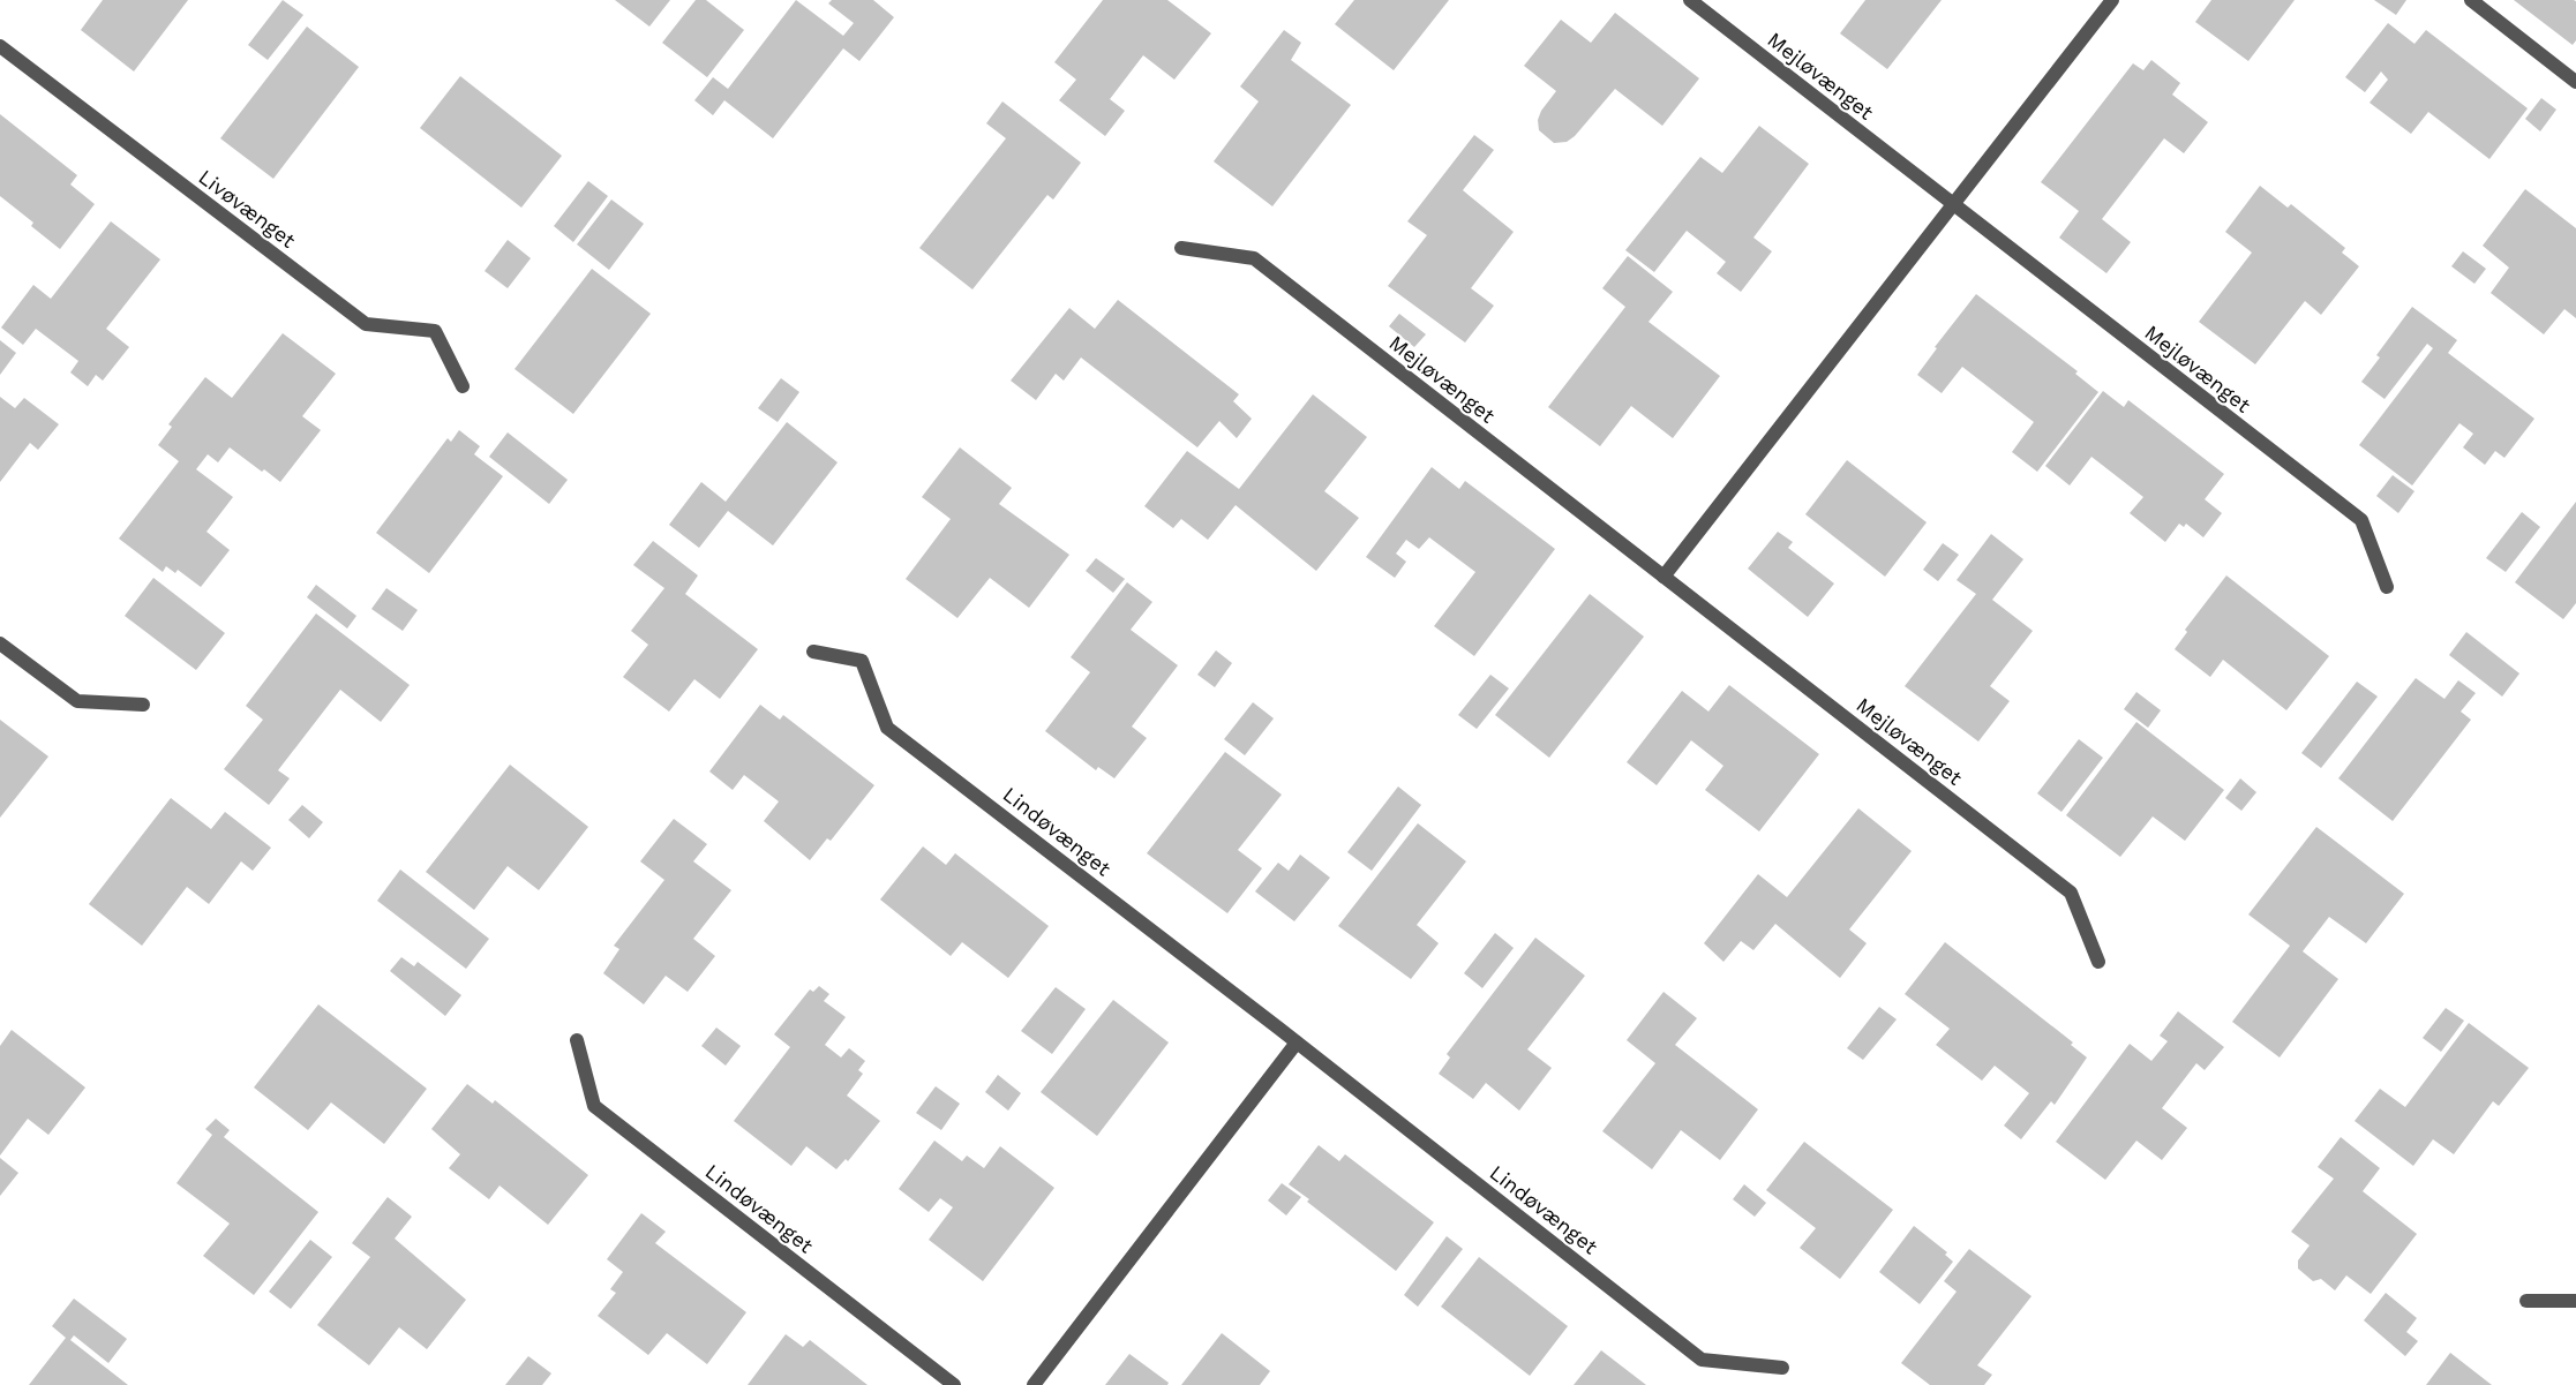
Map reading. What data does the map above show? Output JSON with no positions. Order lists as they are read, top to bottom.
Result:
{
  "streets": {
    "street": ["Mejløvænget", "Livøvænget", "Lindøvænget"]
  }
}
